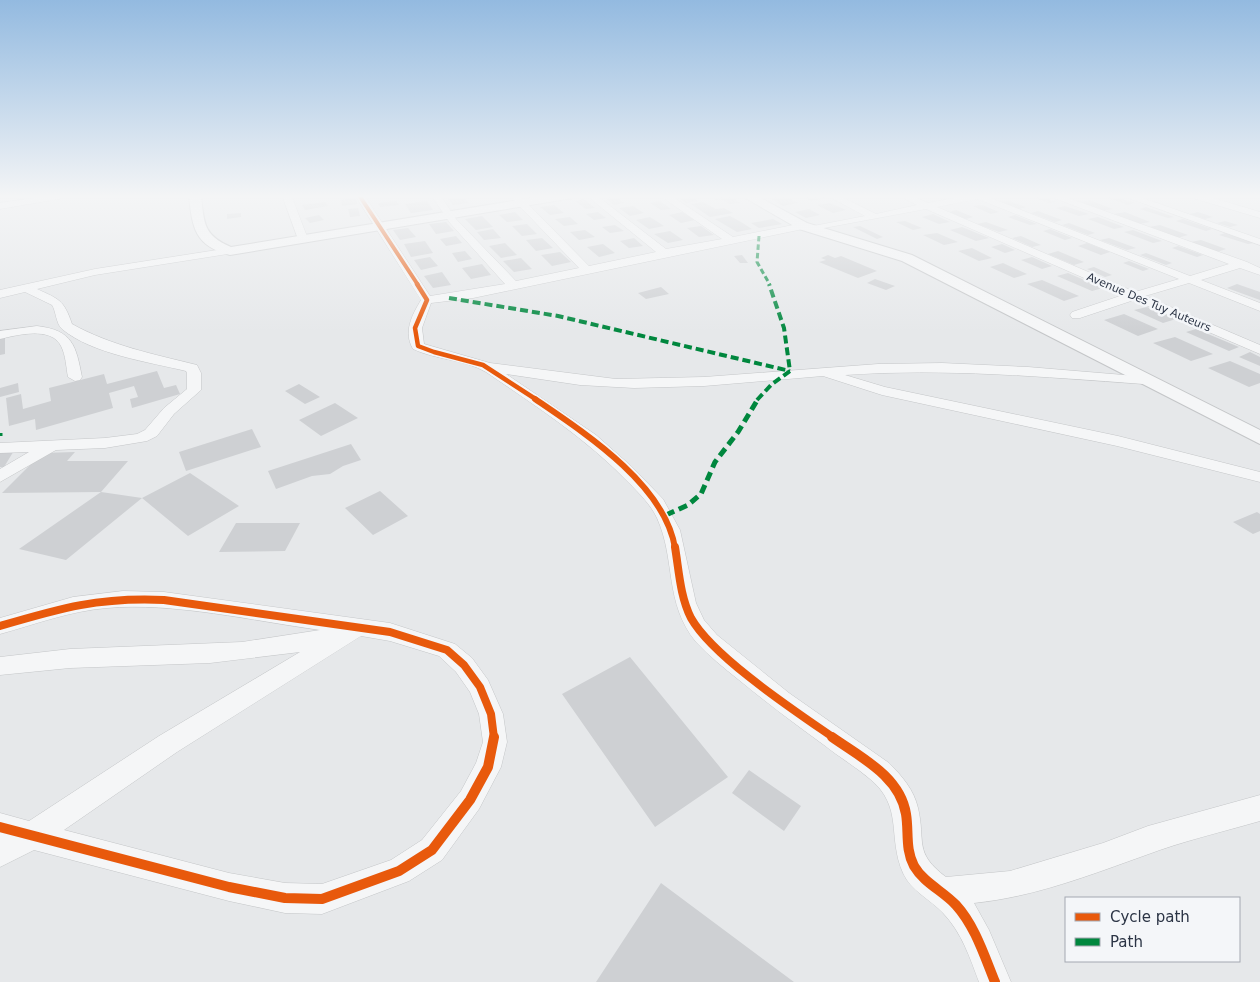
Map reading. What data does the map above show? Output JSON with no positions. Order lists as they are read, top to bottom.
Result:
{
  "streets": {
    "street": ["Avenue Des Tuy Auteurs"]
  },
  "legend": ["Cycle path", "Path"]
}
